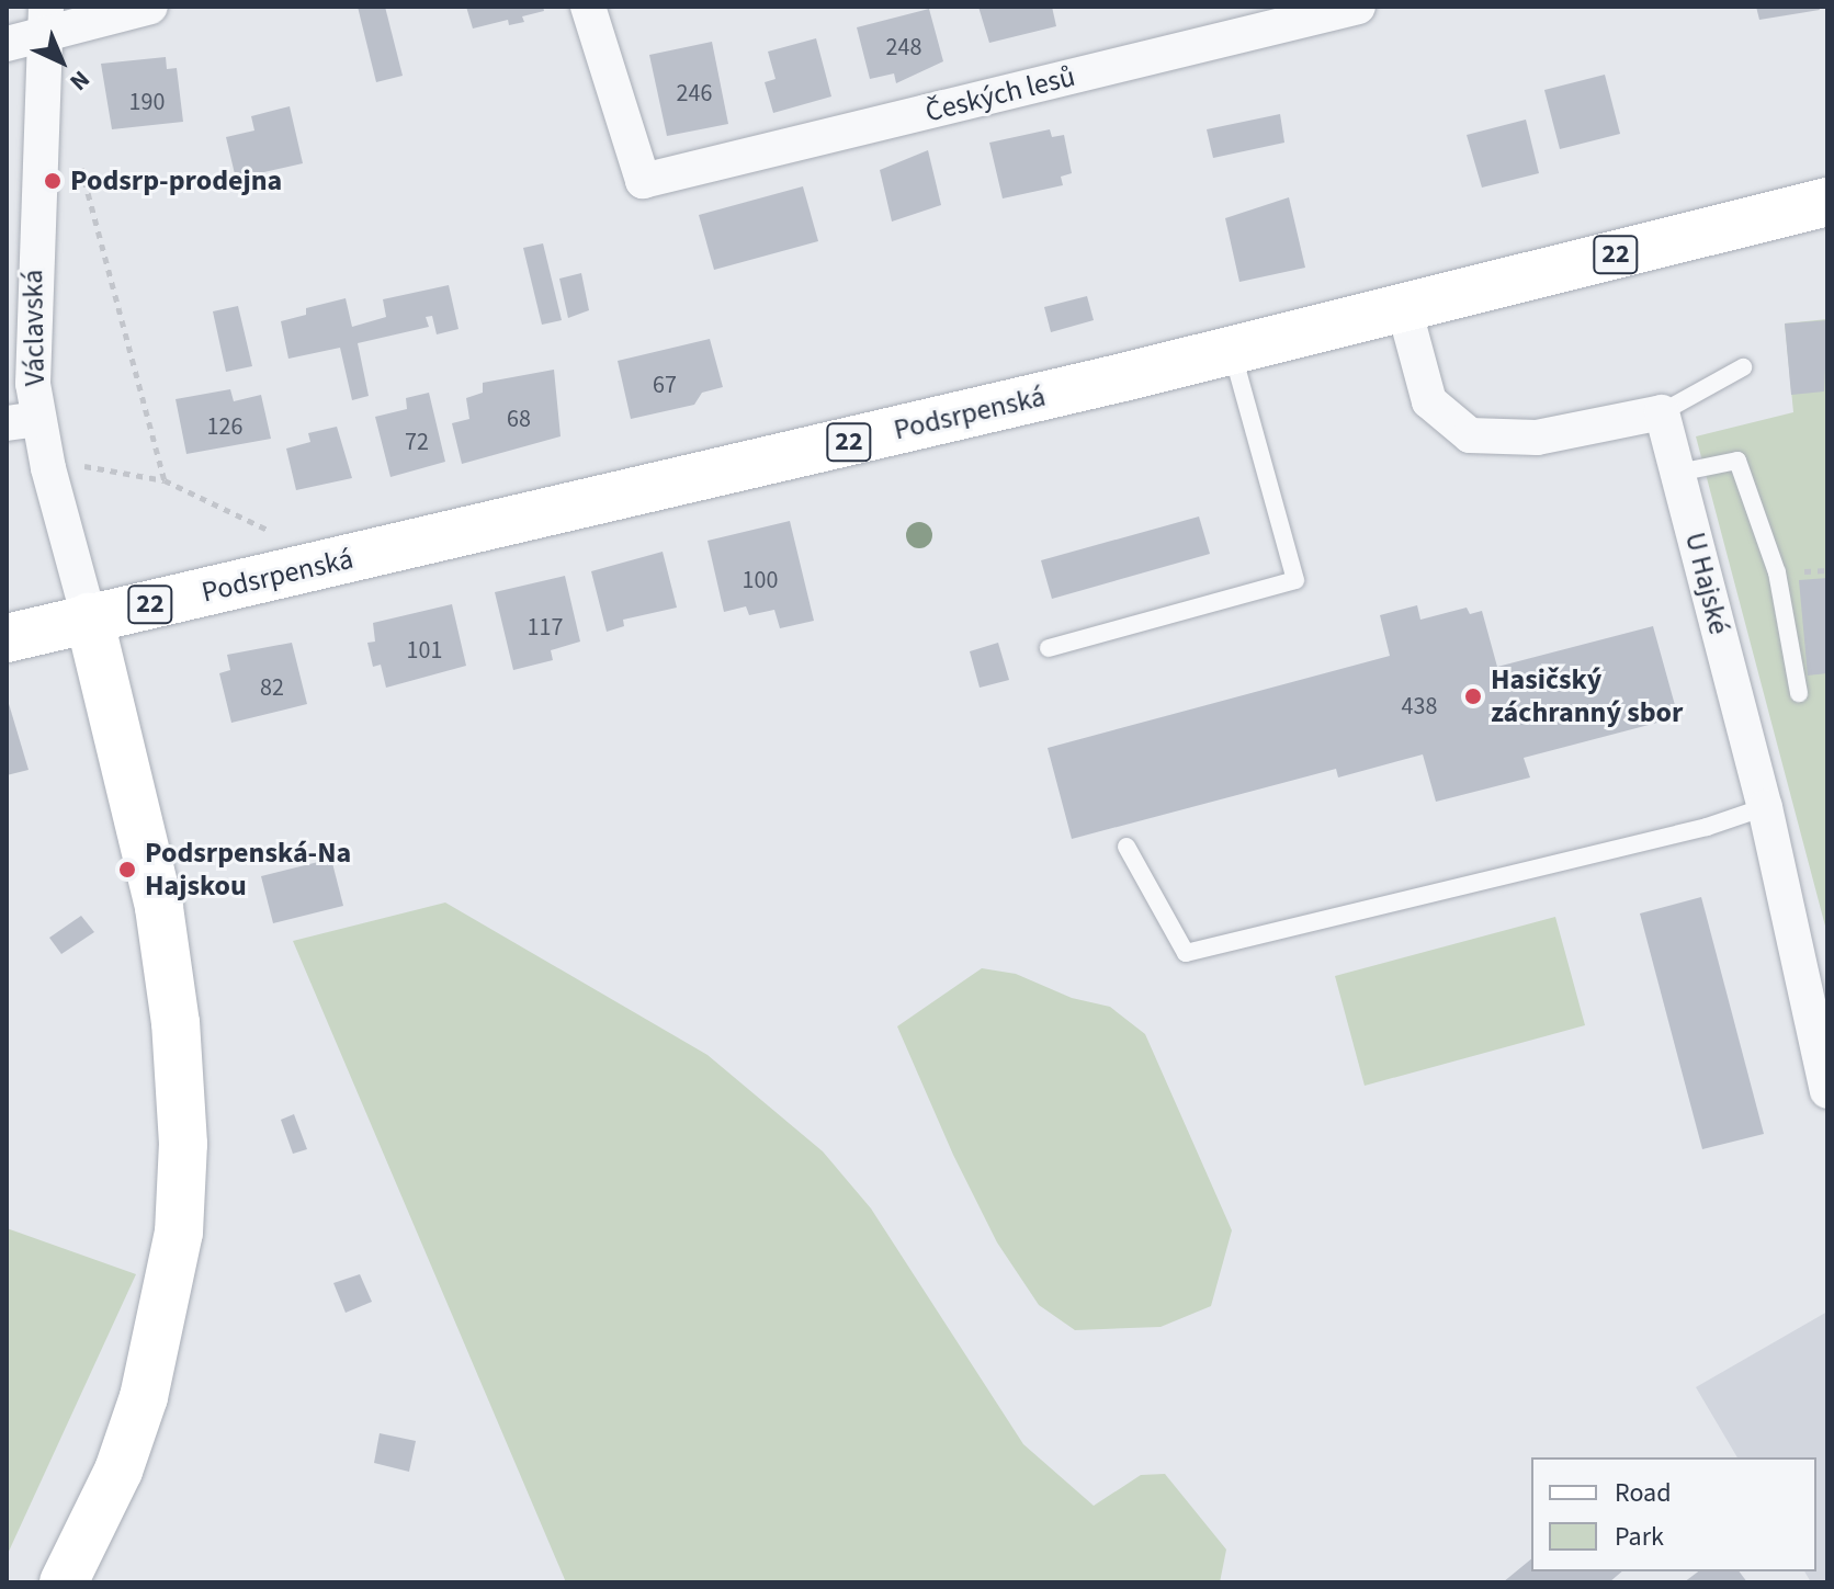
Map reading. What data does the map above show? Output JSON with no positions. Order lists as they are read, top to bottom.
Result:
{
  "streets": {
    "main road": ["22", "Podsrpenská"],
    "street": ["Českých lesů", "Václavská", "U Hajské"]
  },
  "crossings": [
    ["Václavská", "Podsrpenská"]
  ],
  "places": ["Podsrp-prodejna", "Hasičský záchranný sbor", "Podsrpenská-Na Hajskou"],
  "house_numbers": [
    "248",
    "246",
    "190",
    "67",
    "68",
    "126",
    "72",
    "100",
    "117",
    "101",
    "82",
    "438"
  ],
  "legend": ["Road", "Park"],
  "north": "bottom right"
}
